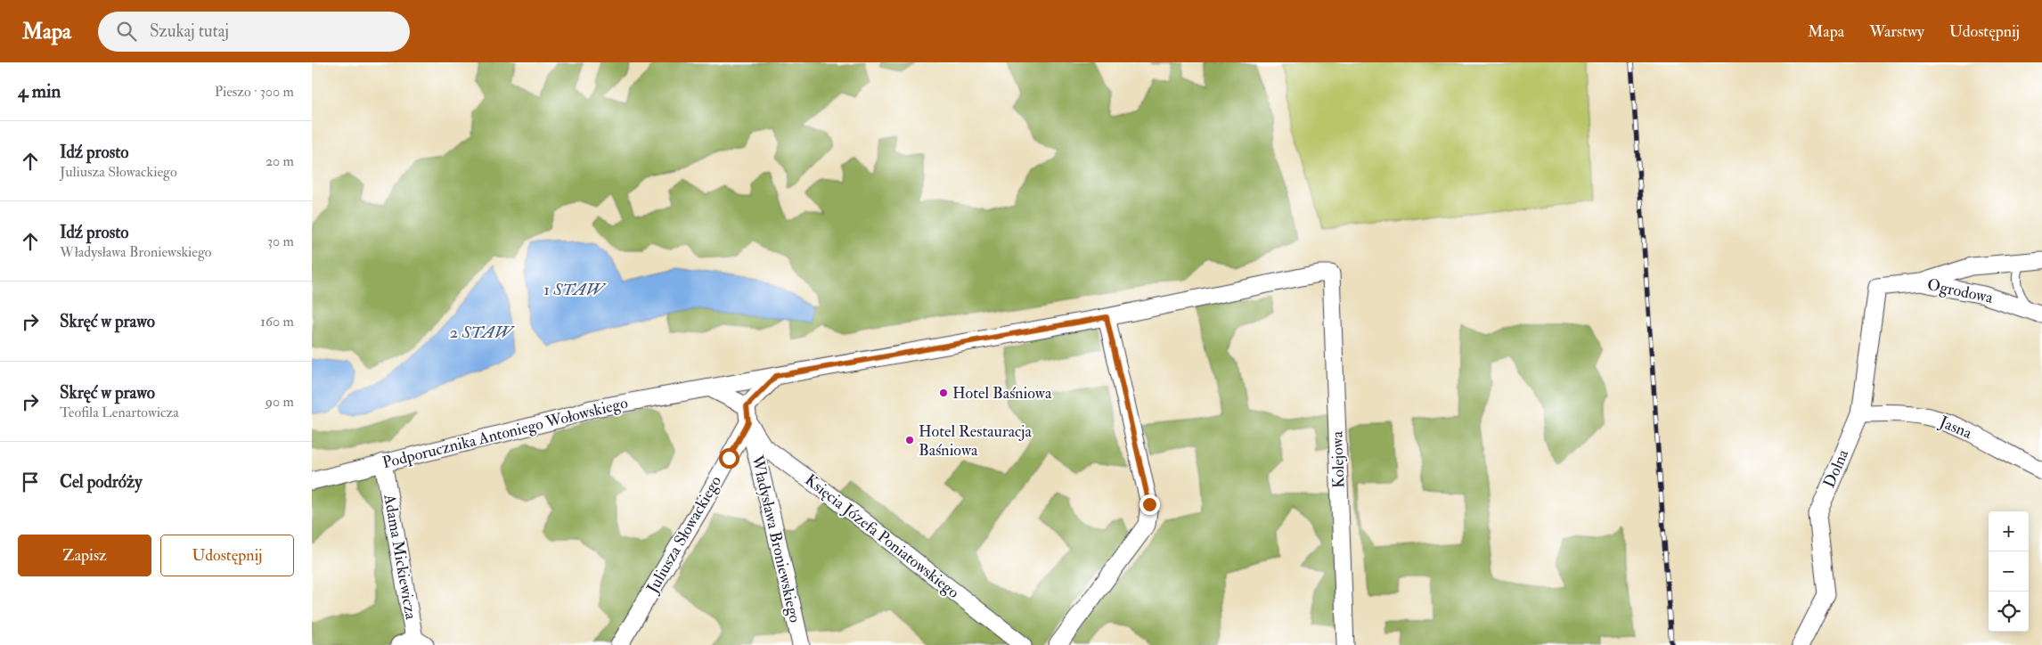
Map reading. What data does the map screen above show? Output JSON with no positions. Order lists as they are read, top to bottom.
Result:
{
  "streets": {
    "street": [
      "Ogrodowa",
      "Jasna",
      "Podporucznika Antoniego Wołowskiego",
      "Kolejowa",
      "Dolna",
      "Juliusza Słowackiego",
      "Księcia Józefa Poniatowskiego",
      "Władysława Broniewskiego",
      "Adama Mickiewicza"
    ]
  },
  "crossings": [
    ["Ogrodowa", "Dolna"],
    ["Jasna", "Dolna"],
    ["Podporucznika Antoniego Wołowskiego", "Kolejowa"],
    ["Podporucznika Antoniego Wołowskiego", "Adama Mickiewicza"],
    ["Juliusza Słowackiego", "Księcia Józefa Poniatowskiego"],
    ["Juliusza Słowackiego", "Władysława Broniewskiego"],
    ["Księcia Józefa Poniatowskiego", "Władysława Broniewskiego"]
  ],
  "water": ["1 STAW", "2 STAW"],
  "places": ["Hotel Baśniowa", "Hotel Restauracja Baśniowa"],
  "page": {
    "header": "Mapa",
    "search": "Szukaj tutaj",
    "nav": ["Mapa", "Warstwy", "Udostępnij"],
    "heading": ["4 min", "Pieszo · 300 m"],
    "list": [
      ["Idź prosto", "Juliusza Słowackiego", "20 m"],
      ["Idź prosto", "Władysława Broniewskiego", "30 m"],
      ["Skręć w prawo", "160 m"],
      ["Skręć w prawo", "Teofila Lenartowicza", "90 m"],
      "Cel podróży"
    ],
    "map_buttons": ["+", "−"],
    "buttons": ["Zapisz", "Udostępnij"]
  }
}
